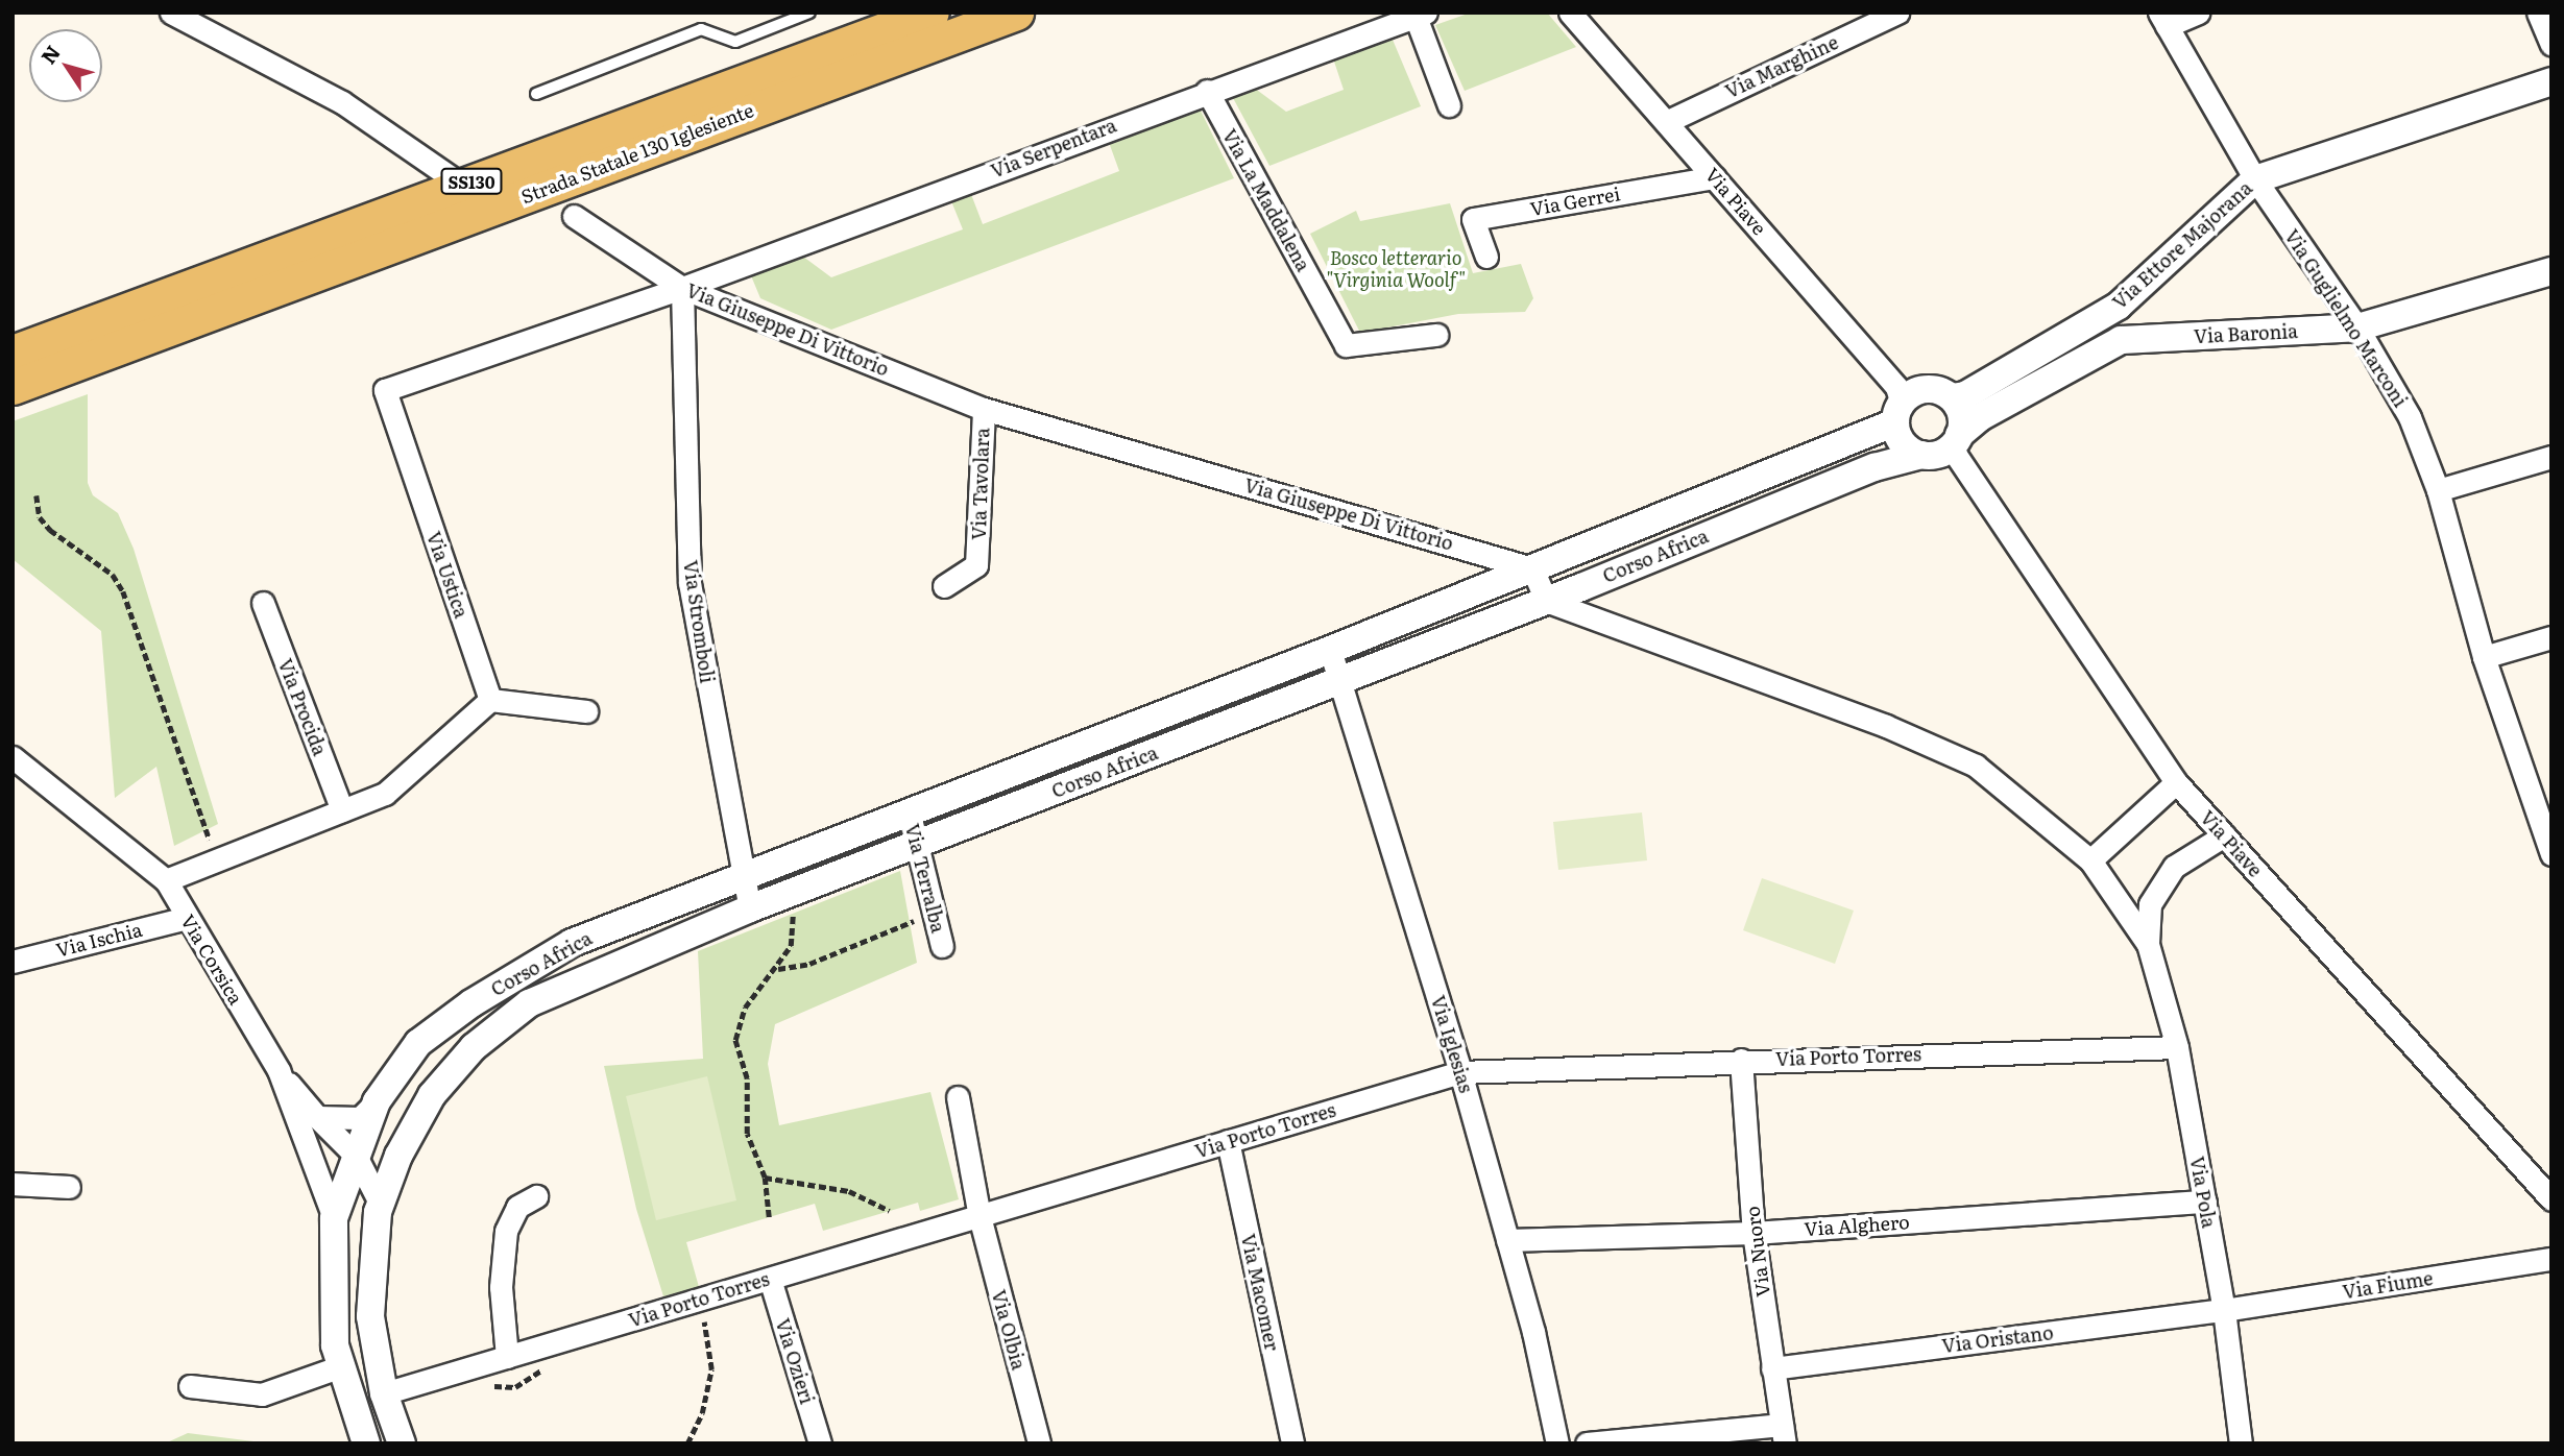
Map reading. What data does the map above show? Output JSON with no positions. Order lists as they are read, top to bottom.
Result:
{
  "streets": {
    "main road": ["Strada Statale 130 Iglesiente", "SS130"],
    "street": [
      "Via Marghine",
      "Via Serpentara",
      "Via La Maddalena",
      "Via Gerrei",
      "Via Piave",
      "Via Ettore Majorana",
      "Via Guglielmo Marconi",
      "Via Giuseppe Di Vittorio",
      "Via Baronia",
      "Via Tavolara",
      "Corso Africa",
      "Via Ustica",
      "Via Stromboli",
      "Via Procida",
      "Via Terralba",
      "Via Ischia",
      "Via Corsica",
      "Via Iglesias",
      "Via Porto Torres",
      "Via Pola",
      "Via Alghero",
      "Via Nuoro",
      "Via Fiume",
      "Via Macomer",
      "Via Olbia",
      "Via Oristano",
      "Via Ozieri"
    ]
  },
  "crossings": [
    ["Via Marghine", "Via Piave"],
    ["Via Serpentara", "Via La Maddalena"],
    ["Via Serpentara", "Via Giuseppe Di Vittorio"],
    ["Via Serpentara", "Via Ustica"],
    ["Via Serpentara", "Via Stromboli"],
    ["Via Gerrei", "Via Piave"],
    ["Via Piave", "Via Ettore Majorana"],
    ["Via Piave", "Via Baronia"],
    ["Via Piave", "Corso Africa"],
    ["Via Piave", "Via Pola"],
    ["Via Ettore Majorana", "Via Guglielmo Marconi"],
    ["Via Ettore Majorana", "Via Baronia"],
    ["Via Ettore Majorana", "Corso Africa"],
    ["Via Guglielmo Marconi", "Via Baronia"],
    ["Via Giuseppe Di Vittorio", "Via Tavolara"],
    ["Via Giuseppe Di Vittorio", "Corso Africa"],
    ["Via Giuseppe Di Vittorio", "Via Ustica"],
    ["Via Giuseppe Di Vittorio", "Via Stromboli"],
    ["Via Baronia", "Corso Africa"],
    ["Corso Africa", "Via Stromboli"],
    ["Corso Africa", "Via Terralba"],
    ["Corso Africa", "Via Corsica"],
    ["Corso Africa", "Via Iglesias"],
    ["Corso Africa", "Via Porto Torres"],
    ["Via Ustica", "Via Stromboli"],
    ["Via Ischia", "Via Corsica"],
    ["Via Iglesias", "Via Porto Torres"],
    ["Via Iglesias", "Via Alghero"],
    ["Via Porto Torres", "Via Pola"],
    ["Via Porto Torres", "Via Nuoro"],
    ["Via Porto Torres", "Via Macomer"],
    ["Via Porto Torres", "Via Olbia"],
    ["Via Porto Torres", "Via Ozieri"],
    ["Via Pola", "Via Alghero"],
    ["Via Pola", "Via Fiume"],
    ["Via Pola", "Via Oristano"],
    ["Via Alghero", "Via Nuoro"],
    ["Via Nuoro", "Via Oristano"],
    ["Via Fiume", "Via Oristano"]
  ],
  "parks": ["Bosco letterario \"Virginia Woolf\""],
  "north": "top left"
}
